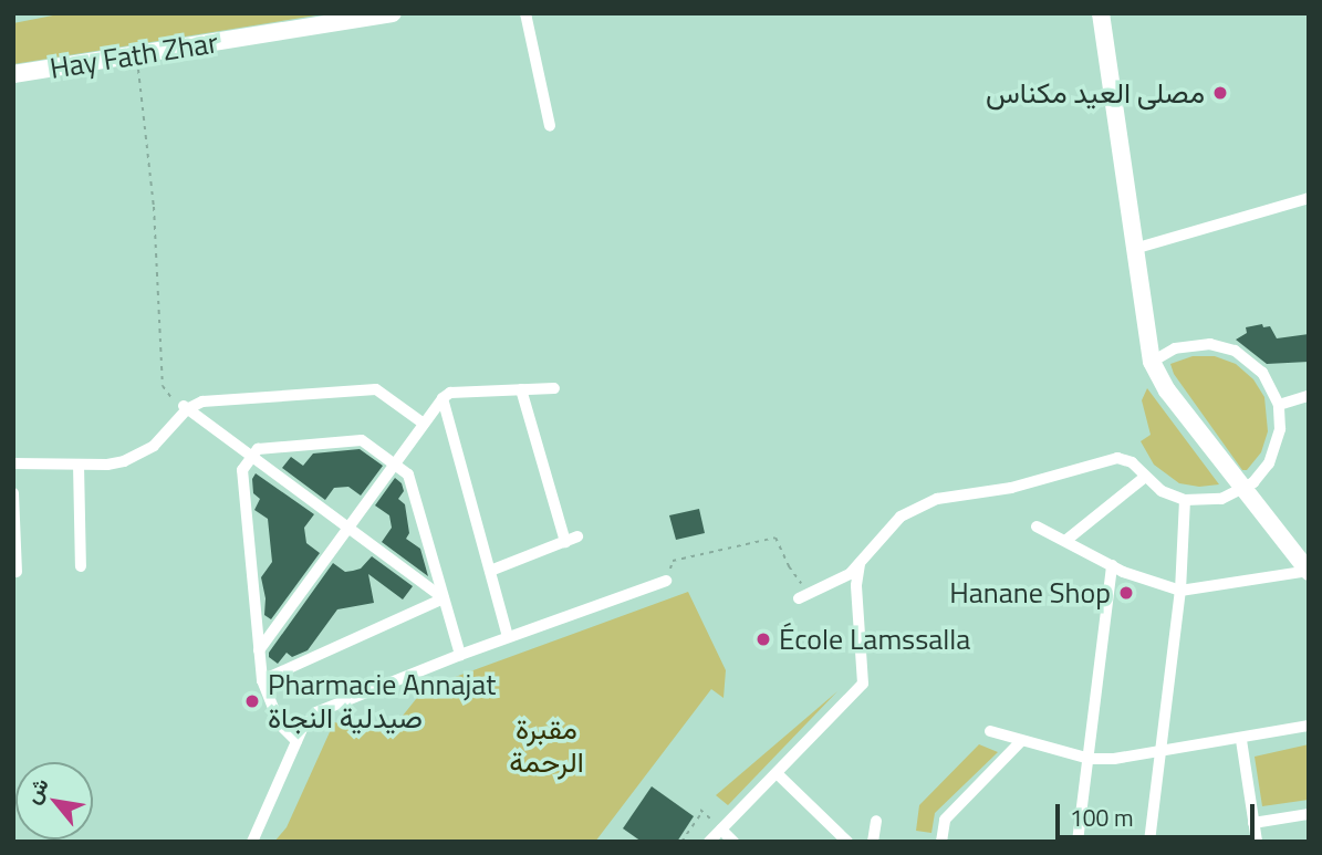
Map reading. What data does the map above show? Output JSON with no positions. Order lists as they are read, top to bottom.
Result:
{
  "streets": {
    "street": ["Hay Fath Zhar"]
  },
  "parks": ["مقبرة الرحمة"],
  "places": [
    "مصلى العيد مكناس",
    "Hanane Shop",
    "École Lamssalla",
    "Pharmacie Annajat صيدلية النجاة"
  ],
  "scale_bar": "100 m",
  "north": "top left"
}
